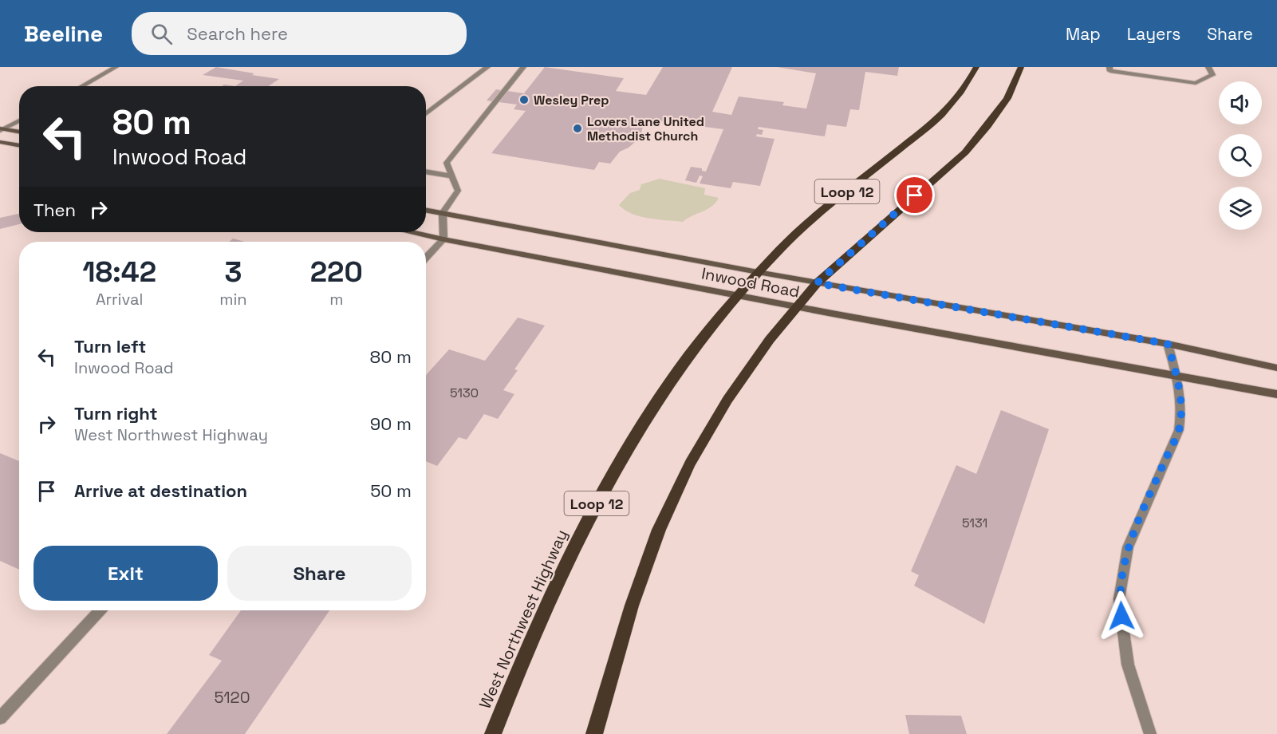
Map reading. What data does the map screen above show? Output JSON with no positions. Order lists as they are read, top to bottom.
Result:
{
  "streets": {
    "main road": ["Loop 12", "Inwood Road", "West Northwest Highway"]
  },
  "crossings": [
    ["Loop 12", "Inwood Road"],
    ["Inwood Road", "West Northwest Highway"]
  ],
  "places": ["Wesley Prep", "Lovers Lane United Methodist Church"],
  "house_numbers": ["5130", "5131", "5120"],
  "page": {
    "header": "Beeline",
    "search": "Search here",
    "nav": ["Map", "Layers", "Share"],
    "turn": ["80 m", "Inwood Road"],
    "then": "Then",
    "eta": [
      "18:42",
      "Arrival",
      "3",
      "min",
      "220",
      "m"
    ],
    "list": [
      {
        "name": "Turn left",
        "note": "Inwood Road",
        "value": "80 m"
      },
      {
        "name": "Turn right",
        "note": "West Northwest Highway",
        "value": "90 m"
      },
      {
        "name": "Arrive at destination",
        "value": "50 m"
      }
    ],
    "buttons": ["Exit", "Share"]
  }
}
